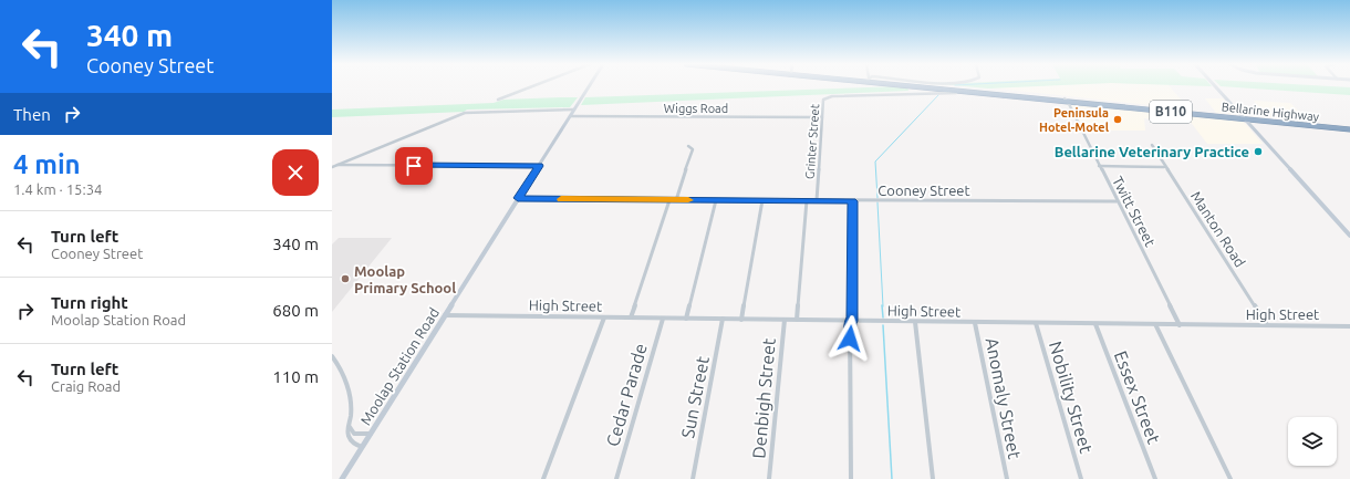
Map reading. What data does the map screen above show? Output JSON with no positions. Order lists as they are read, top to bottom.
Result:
{
  "streets": {
    "highway": ["B110", "Bellarine Highway"],
    "street": [
      "Wiggs Road",
      "Grinter Street",
      "Cooney Street",
      "Twitt Street",
      "Manton Road",
      "High Street",
      "Moolap Station Road",
      "Cedar Parade",
      "Sun Street",
      "Nobility Street",
      "Essex Street",
      "Denbigh Street",
      "Anomaly Street"
    ]
  },
  "crossings": [
    ["Wiggs Road", "Grinter Street"],
    ["Wiggs Road", "Moolap Station Road"],
    ["Bellarine Highway", "Grinter Street"],
    ["Bellarine Highway", "Twitt Street"],
    ["Grinter Street", "Cooney Street"],
    ["Cooney Street", "Twitt Street"],
    ["Cooney Street", "Moolap Station Road"],
    ["Twitt Street", "High Street"],
    ["Manton Road", "High Street"],
    ["High Street", "Moolap Station Road"],
    ["High Street", "Cedar Parade"],
    ["High Street", "Sun Street"],
    ["High Street", "Nobility Street"],
    ["High Street", "Essex Street"],
    ["High Street", "Denbigh Street"],
    ["High Street", "Anomaly Street"]
  ],
  "places": ["Peninsula Hotel-Motel", "Bellarine Veterinary Practice", "Moolap Primary School"],
  "page": {
    "turn": ["340 m", "Cooney Street"],
    "then": "Then",
    "heading": ["4 min", "1.4 km · 15:34"],
    "list": [
      {
        "name": "Turn left",
        "note": "Cooney Street",
        "value": "340 m"
      },
      {
        "name": "Turn right",
        "note": "Moolap Station Road",
        "value": "680 m"
      },
      {
        "name": "Turn left",
        "note": "Craig Road",
        "value": "110 m"
      }
    ]
  }
}
